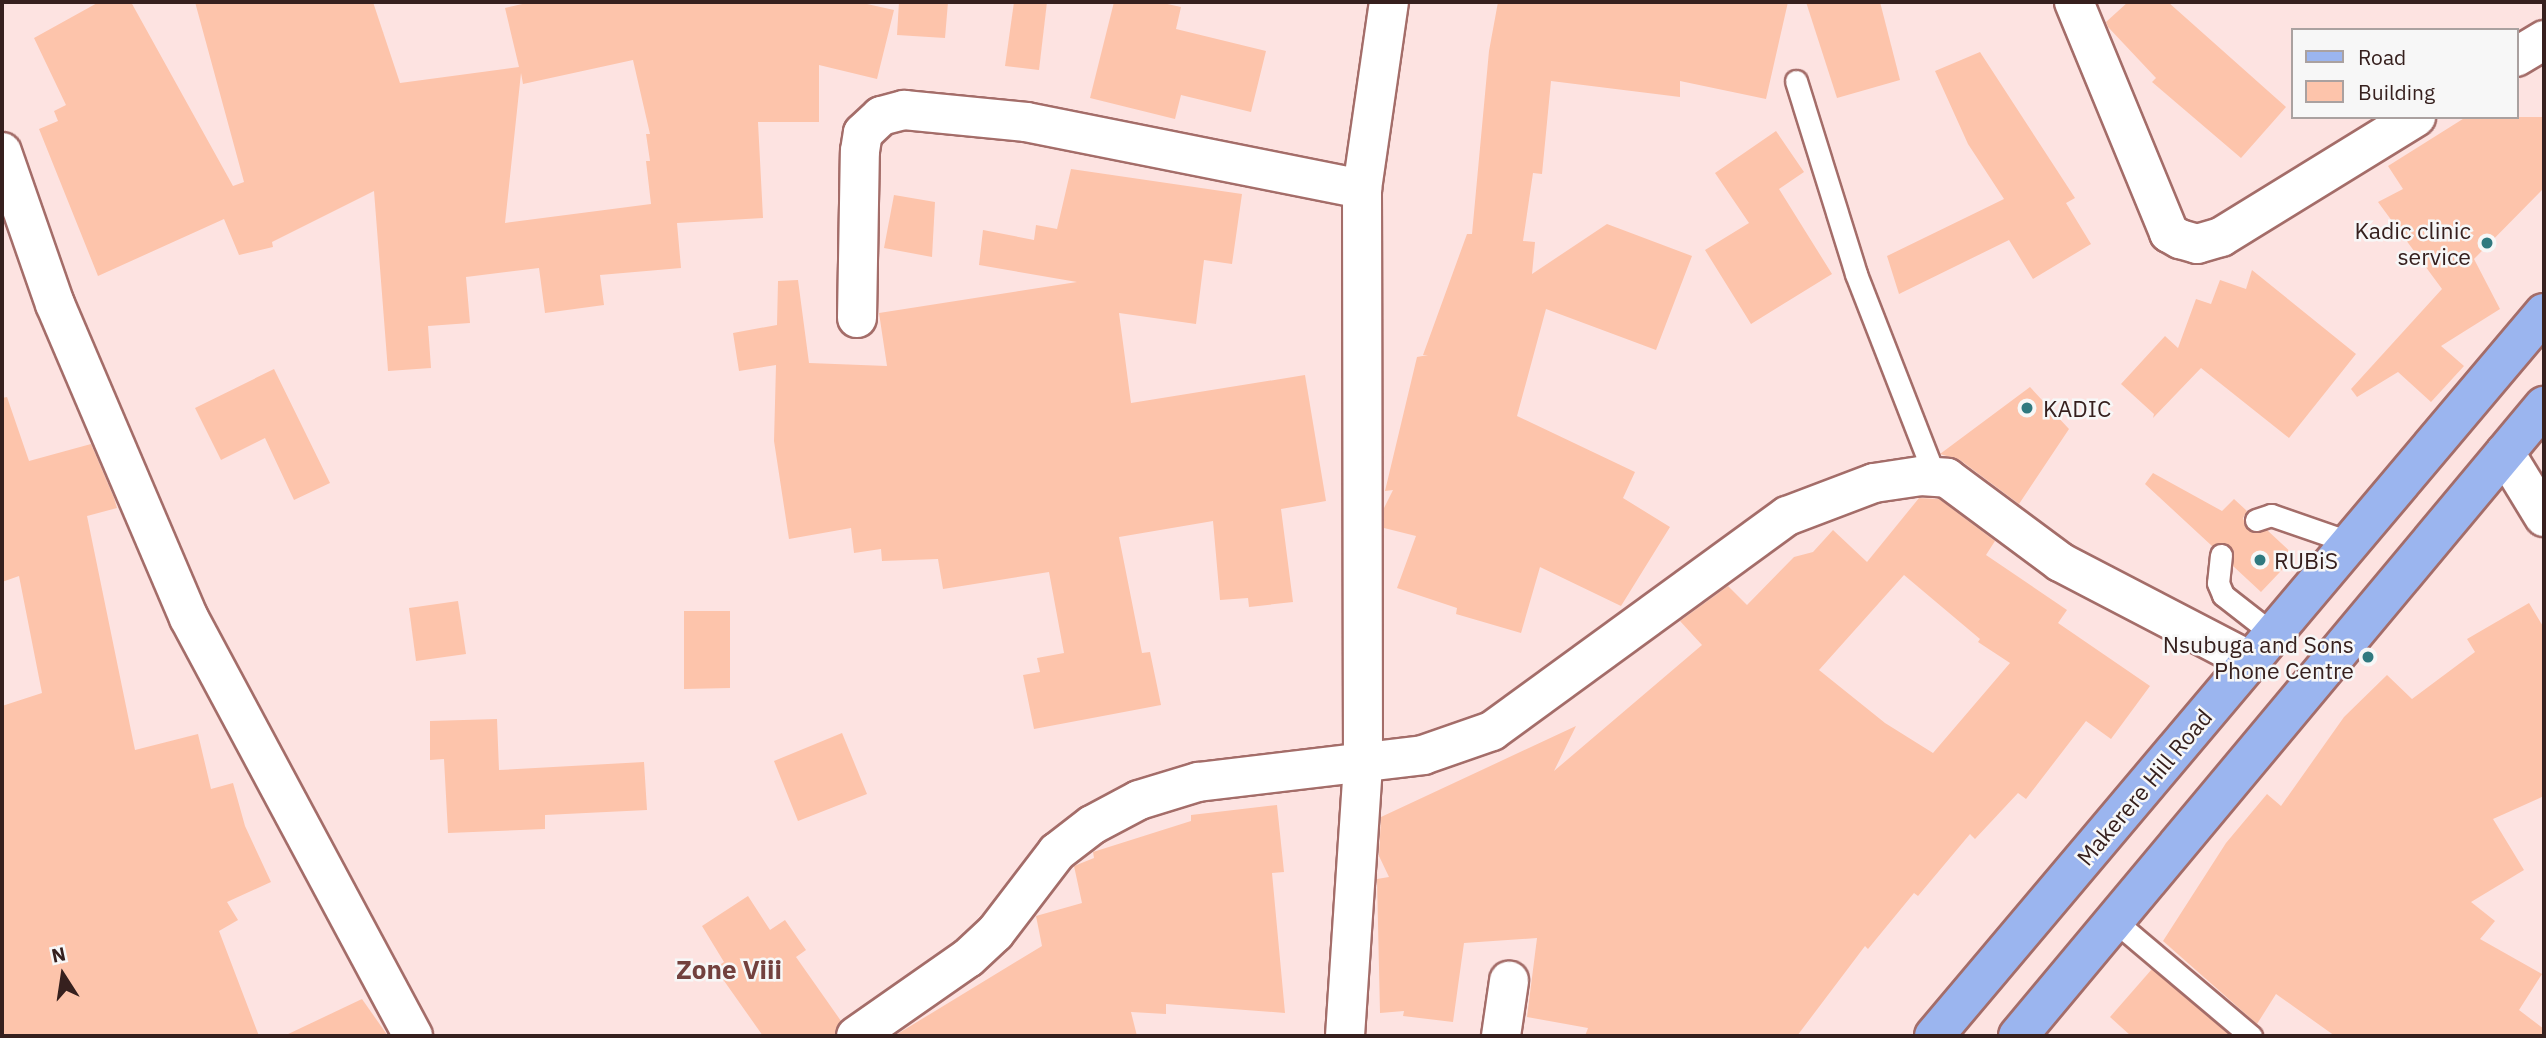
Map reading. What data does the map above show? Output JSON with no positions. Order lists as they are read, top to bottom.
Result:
{
  "streets": {
    "main road": ["Makerere Hill Road"]
  },
  "districts": ["Zone Viii"],
  "places": [
    "Kadic clinic service",
    "KADIC",
    "RUBiS",
    "Nsubuga and Sons Phone Centre"
  ],
  "legend": ["Road", "Building"],
  "north": "top"
}
